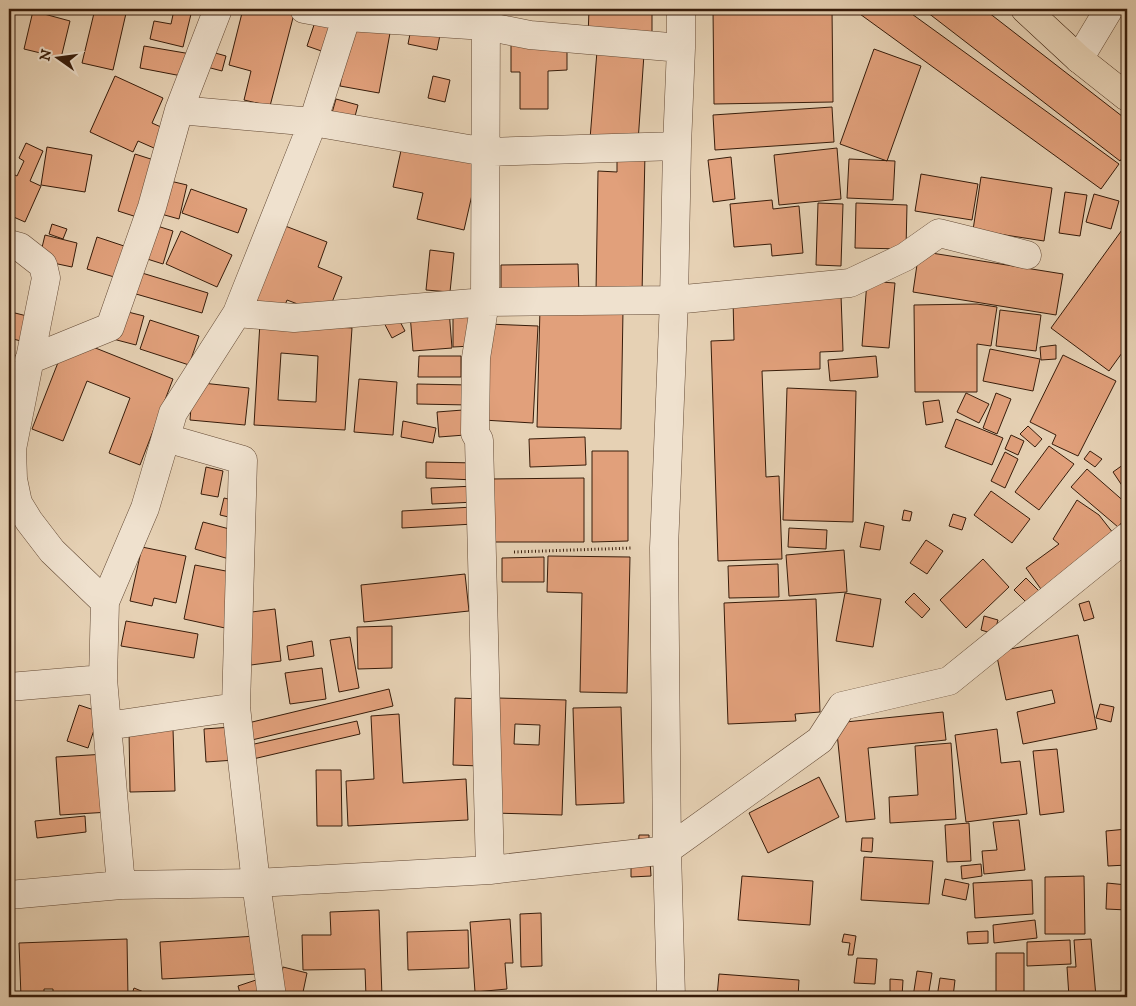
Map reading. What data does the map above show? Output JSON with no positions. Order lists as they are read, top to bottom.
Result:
{
  "north": "left"
}
